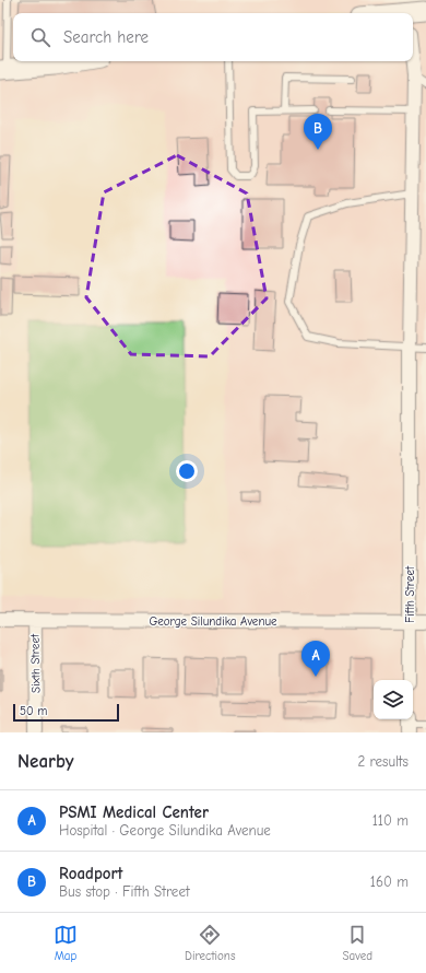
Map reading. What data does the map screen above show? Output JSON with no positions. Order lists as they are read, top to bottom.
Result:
{
  "streets": {
    "street": ["Fifth Street", "George Silundika Avenue", "Sixth Street"]
  },
  "crossings": [
    ["Fifth Street", "George Silundika Avenue"],
    ["George Silundika Avenue", "Sixth Street"]
  ],
  "scale_bar": "50 m",
  "page": {
    "search": "Search here",
    "pins": ["B", "A"],
    "scale": "50 m",
    "heading": ["Nearby", "2 results"],
    "list": [
      {
        "mark": "A",
        "name": "PSMI Medical Center",
        "note": "Hospital · George Silundika Avenue",
        "value": "110 m"
      },
      {
        "mark": "B",
        "name": "Roadport",
        "note": "Bus stop · Fifth Street",
        "value": "160 m"
      }
    ],
    "nav": ["Map", "Directions", "Saved"]
  }
}
